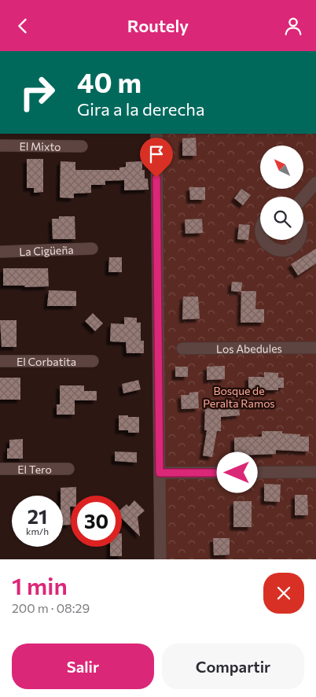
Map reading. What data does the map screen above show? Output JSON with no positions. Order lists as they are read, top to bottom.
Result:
{
  "streets": {
    "street": [
      "El Mixto",
      "La Cigüeña",
      "Los Abedules",
      "El Corbatita",
      "El Tero"
    ]
  },
  "parks": ["Bosque de Peralta Ramos"],
  "north": "top left",
  "page": {
    "header": "Routely",
    "turn": ["40 m", "Gira a la derecha"],
    "speed": "21 km/h",
    "limit": "30",
    "heading": ["1 min", "200 m · 08:29"],
    "buttons": ["Salir", "Compartir"]
  }
}
